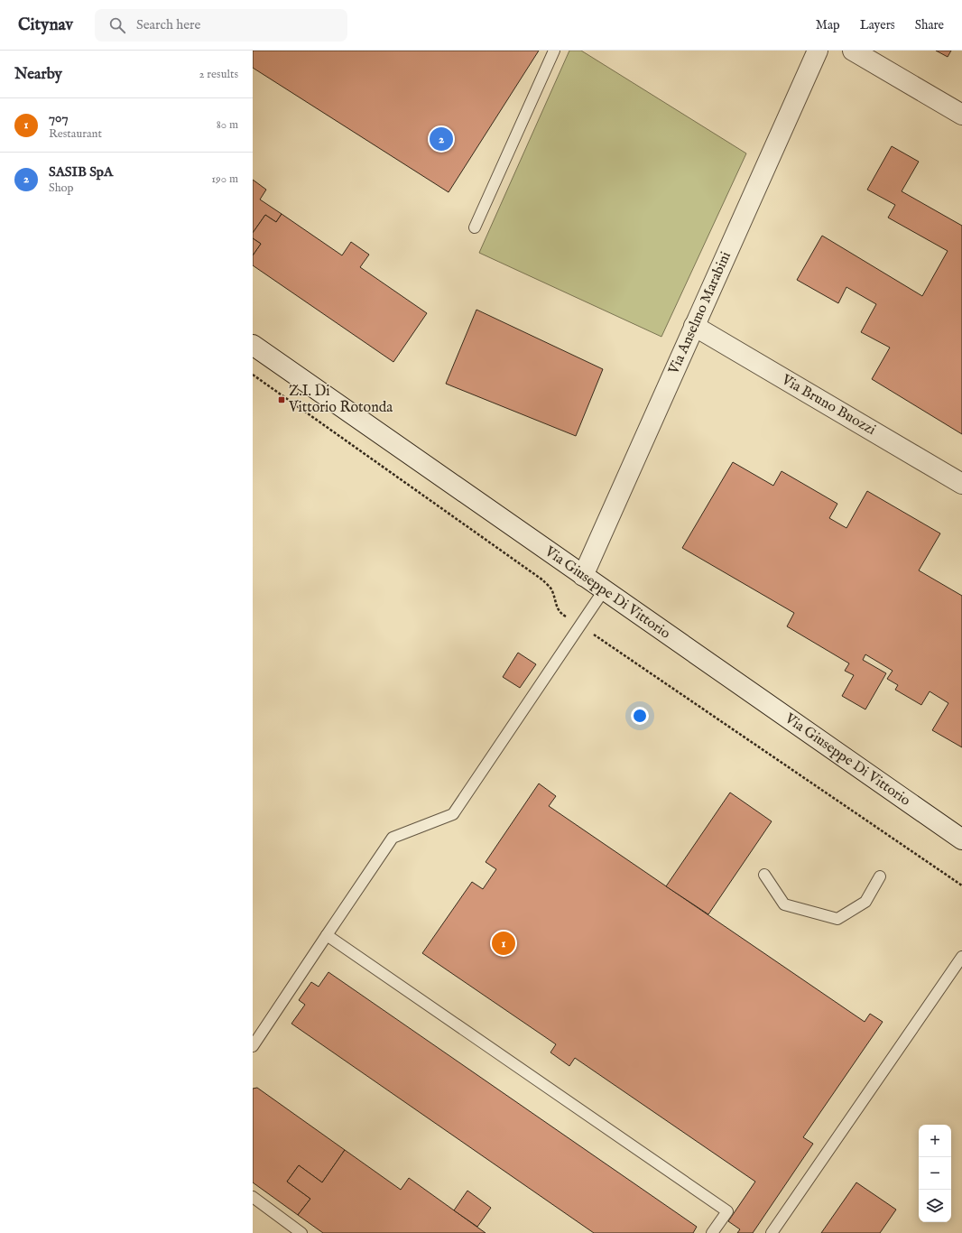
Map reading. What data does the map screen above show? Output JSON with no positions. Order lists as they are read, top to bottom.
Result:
{
  "streets": {
    "street": ["Via Anselmo Marabini", "Via Bruno Buozzi", "Via Giuseppe Di Vittorio"]
  },
  "crossings": [
    ["Via Anselmo Marabini", "Via Bruno Buozzi"],
    ["Via Anselmo Marabini", "Via Giuseppe Di Vittorio"]
  ],
  "places": {
    "transit": ["Z.I. Di Vittorio Rotonda"]
  },
  "page": {
    "header": "Citynav",
    "search": "Search here",
    "nav": ["Map", "Layers", "Share"],
    "heading": ["Nearby", "2 results"],
    "list": [
      {
        "mark": "1",
        "name": "707",
        "note": "Restaurant",
        "value": "80 m"
      },
      {
        "mark": "2",
        "name": "SASIB SpA",
        "note": "Shop",
        "value": "190 m"
      }
    ],
    "pins": ["2", "1"],
    "map_buttons": ["+", "−"]
  }
}
